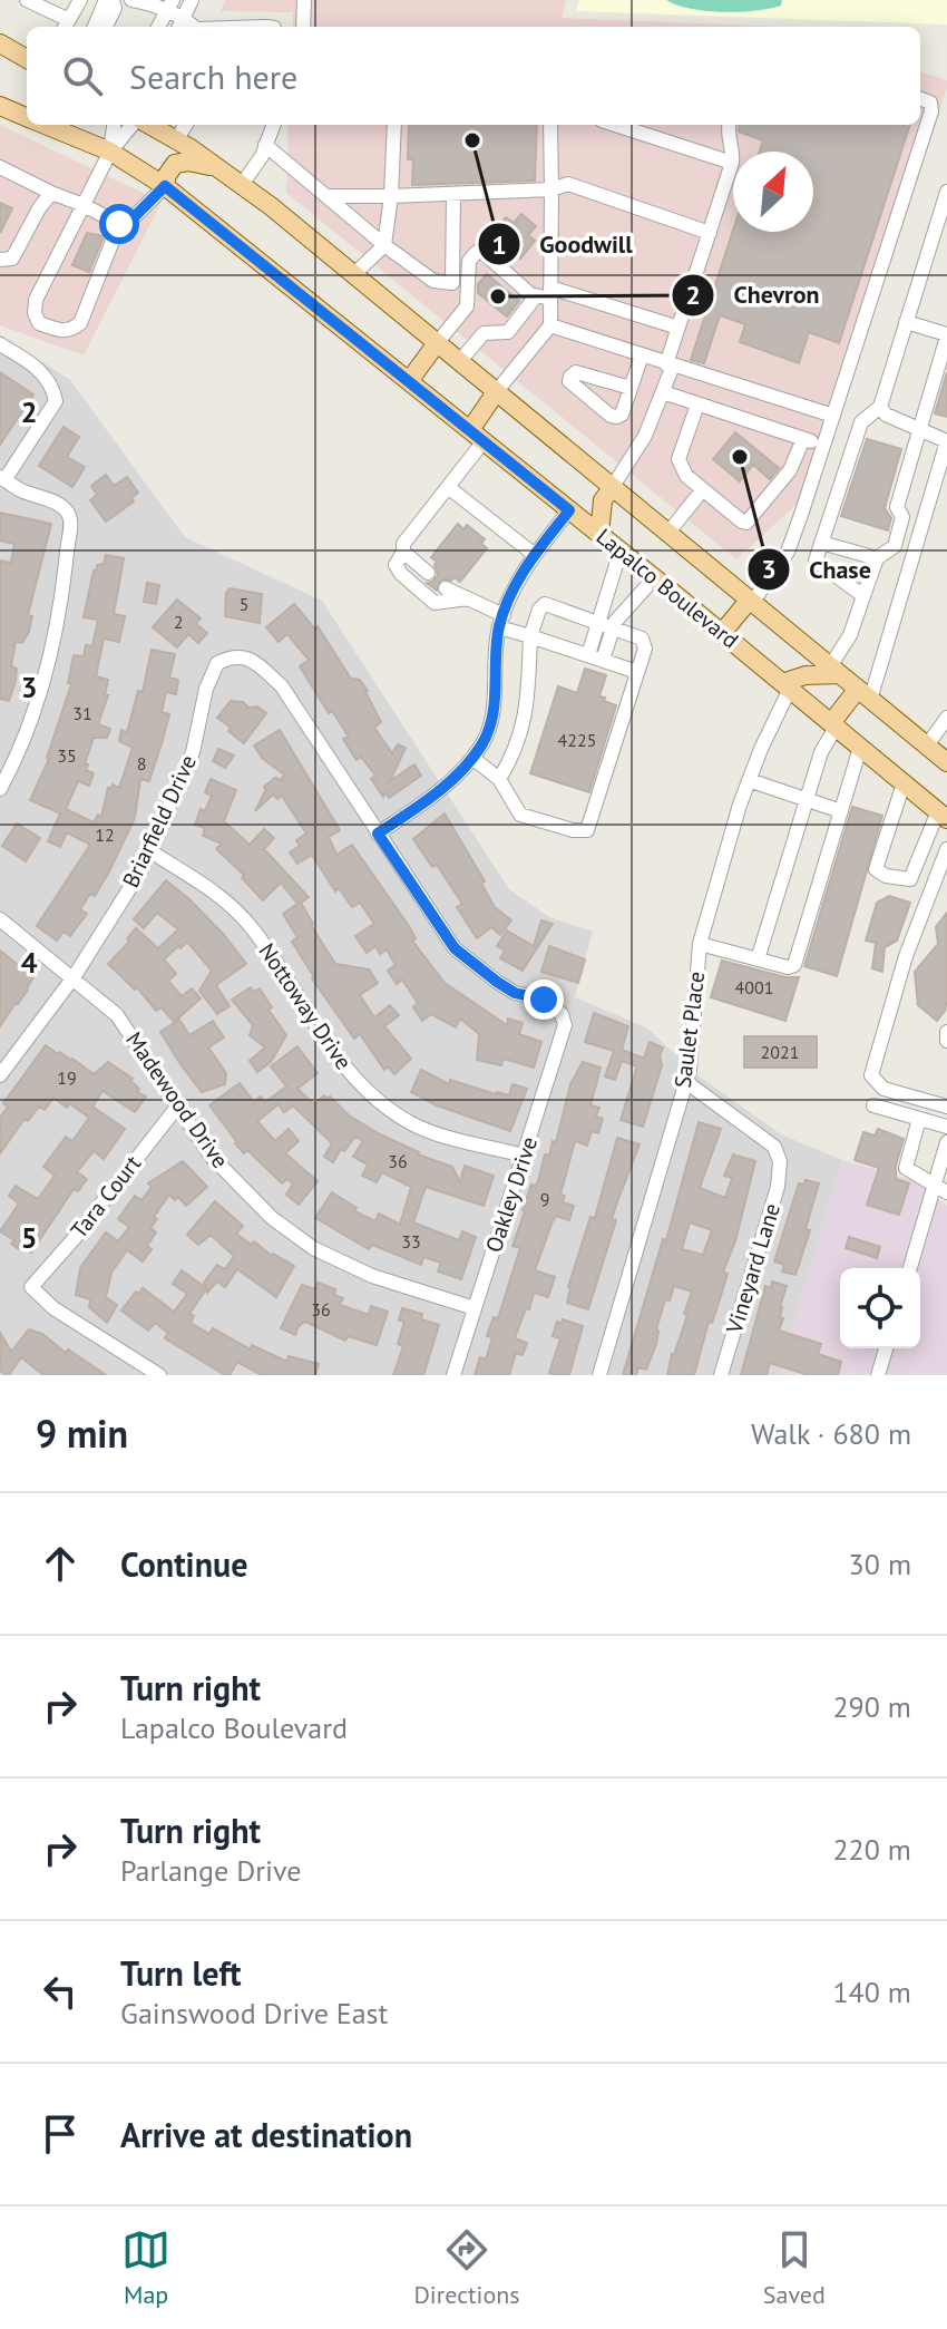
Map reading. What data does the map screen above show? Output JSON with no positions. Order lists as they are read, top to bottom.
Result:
{
  "streets": {
    "main road": ["Lapalco Boulevard"],
    "street": [
      "Briarfield Drive",
      "Nottoway Drive",
      "Saulet Place",
      "Madewood Drive",
      "Oakley Drive",
      "Tara Court",
      "Vineyard Lane"
    ]
  },
  "crossings": [
    ["Lapalco Boulevard", "Saulet Place"],
    ["Briarfield Drive", "Nottoway Drive"],
    ["Briarfield Drive", "Madewood Drive"],
    ["Briarfield Drive", "Oakley Drive"],
    ["Nottoway Drive", "Oakley Drive"],
    ["Saulet Place", "Vineyard Lane"],
    ["Madewood Drive", "Oakley Drive"],
    ["Madewood Drive", "Tara Court"]
  ],
  "places": ["Goodwill", "Chevron", "Chase"],
  "house_numbers": [
    "5",
    "2",
    "31",
    "4225",
    "35",
    "8",
    "12",
    "4001",
    "2021",
    "19",
    "36",
    "9",
    "33",
    "36"
  ],
  "north": "top right",
  "page": {
    "search": "Search here",
    "heading": ["9 min", "Walk · 680 m"],
    "list": [
      ["Continue", "30 m"],
      ["Turn right", "Lapalco Boulevard", "290 m"],
      ["Turn right", "Parlange Drive", "220 m"],
      ["Turn left", "Gainswood Drive East", "140 m"],
      "Arrive at destination"
    ],
    "nav": ["Map", "Directions", "Saved"]
  },
  "grid": {
    "rows": [
      "2",
      "3",
      "4",
      "5"
    ]
  }
}
